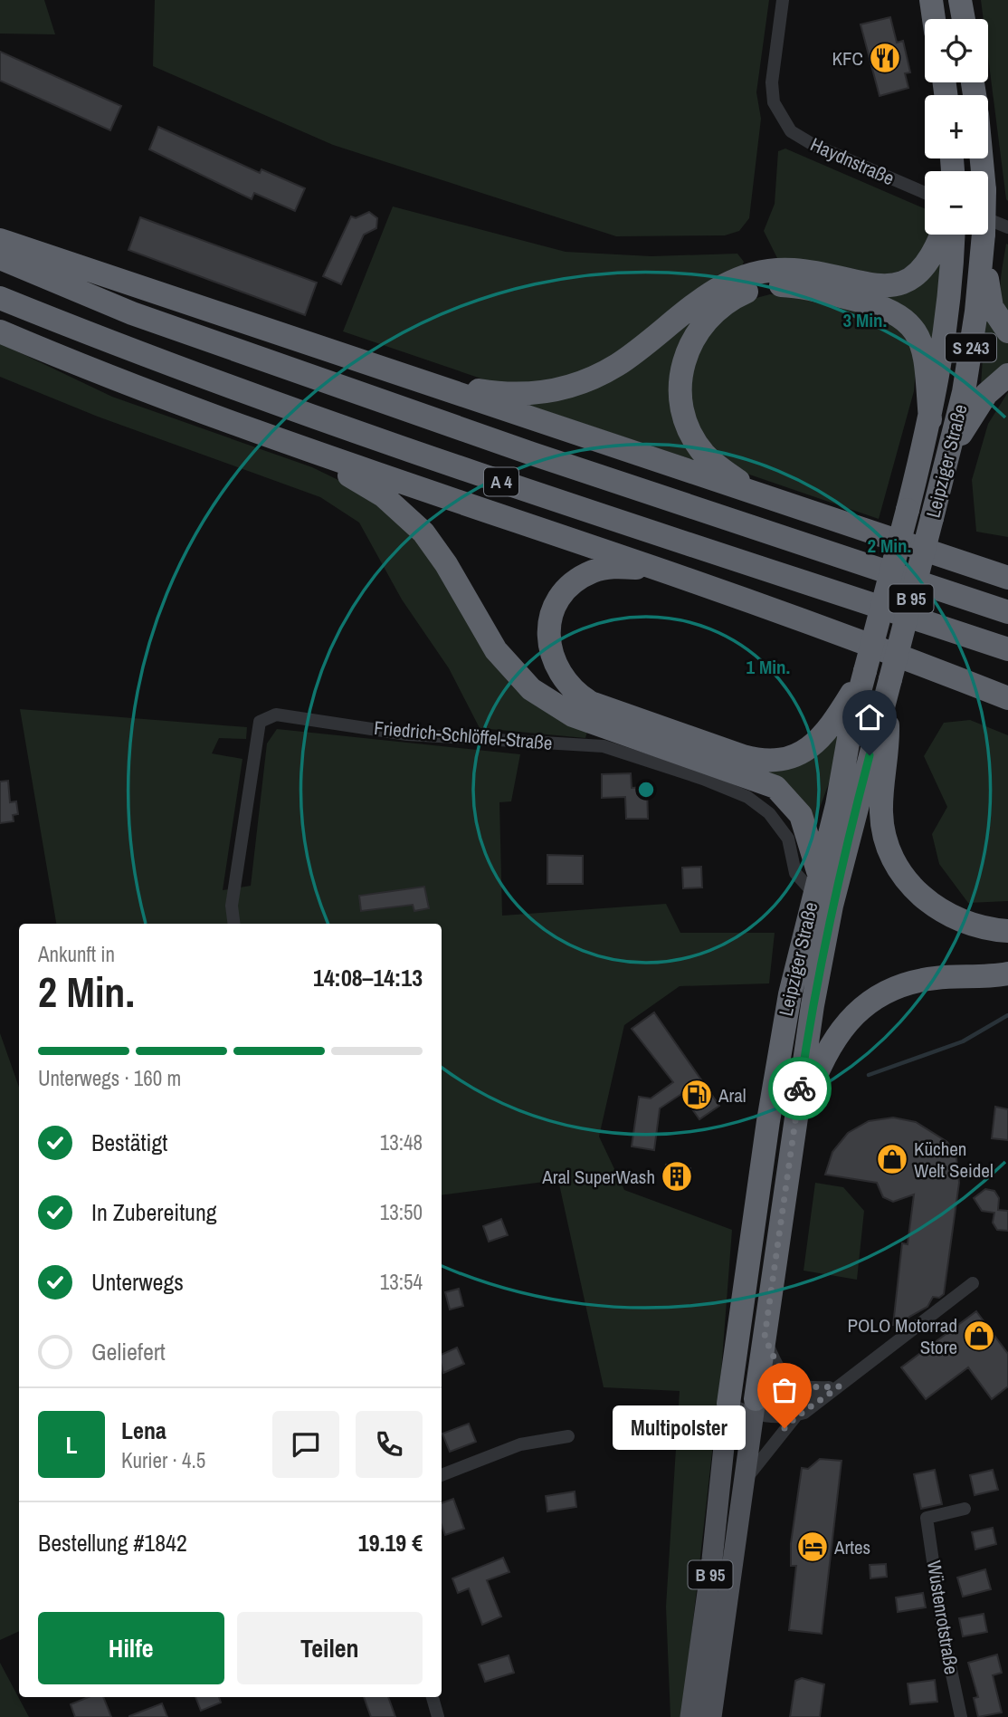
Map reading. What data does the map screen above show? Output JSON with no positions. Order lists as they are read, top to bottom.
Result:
{
  "streets": {
    "highway": [
      "S 243",
      "Leipziger Straße",
      "A 4",
      "B 95"
    ],
    "street": ["Haydnstraße", "Friedrich-Schlöffel-Straße", "Wüstenrotstraße"]
  },
  "crossings": [
    ["Leipziger Straße", "Friedrich-Schlöffel-Straße"]
  ],
  "places": {
    "restaurant": ["KFC"],
    "fuel station": ["Aral"],
    "shop": ["Küchen Welt Seidel", "POLO Motorrad Store"],
    "building": ["Aral SuperWash"],
    "other": ["Multipolster"],
    "hotel": ["Artes"]
  },
  "page": {
    "map_buttons": ["+", "−"],
    "heading": ["2 Min.", "Ankunft in", "14:08–14:13"],
    "panel": [
      "Lena",
      "Kurier · 4.5",
      "Bestellung #1842",
      "19.19 €"
    ],
    "bar": "Unterwegs · 160 m",
    "list": [
      ["Bestätigt", "13:48"],
      ["In Zubereitung", "13:50"],
      ["Unterwegs", "13:54"],
      "Geliefert"
    ],
    "bubble": "Multipolster",
    "round": "L",
    "buttons": ["Hilfe", "Teilen"]
  },
  "rings": ["3 Min.", "2 Min.", "1 Min."]
}
